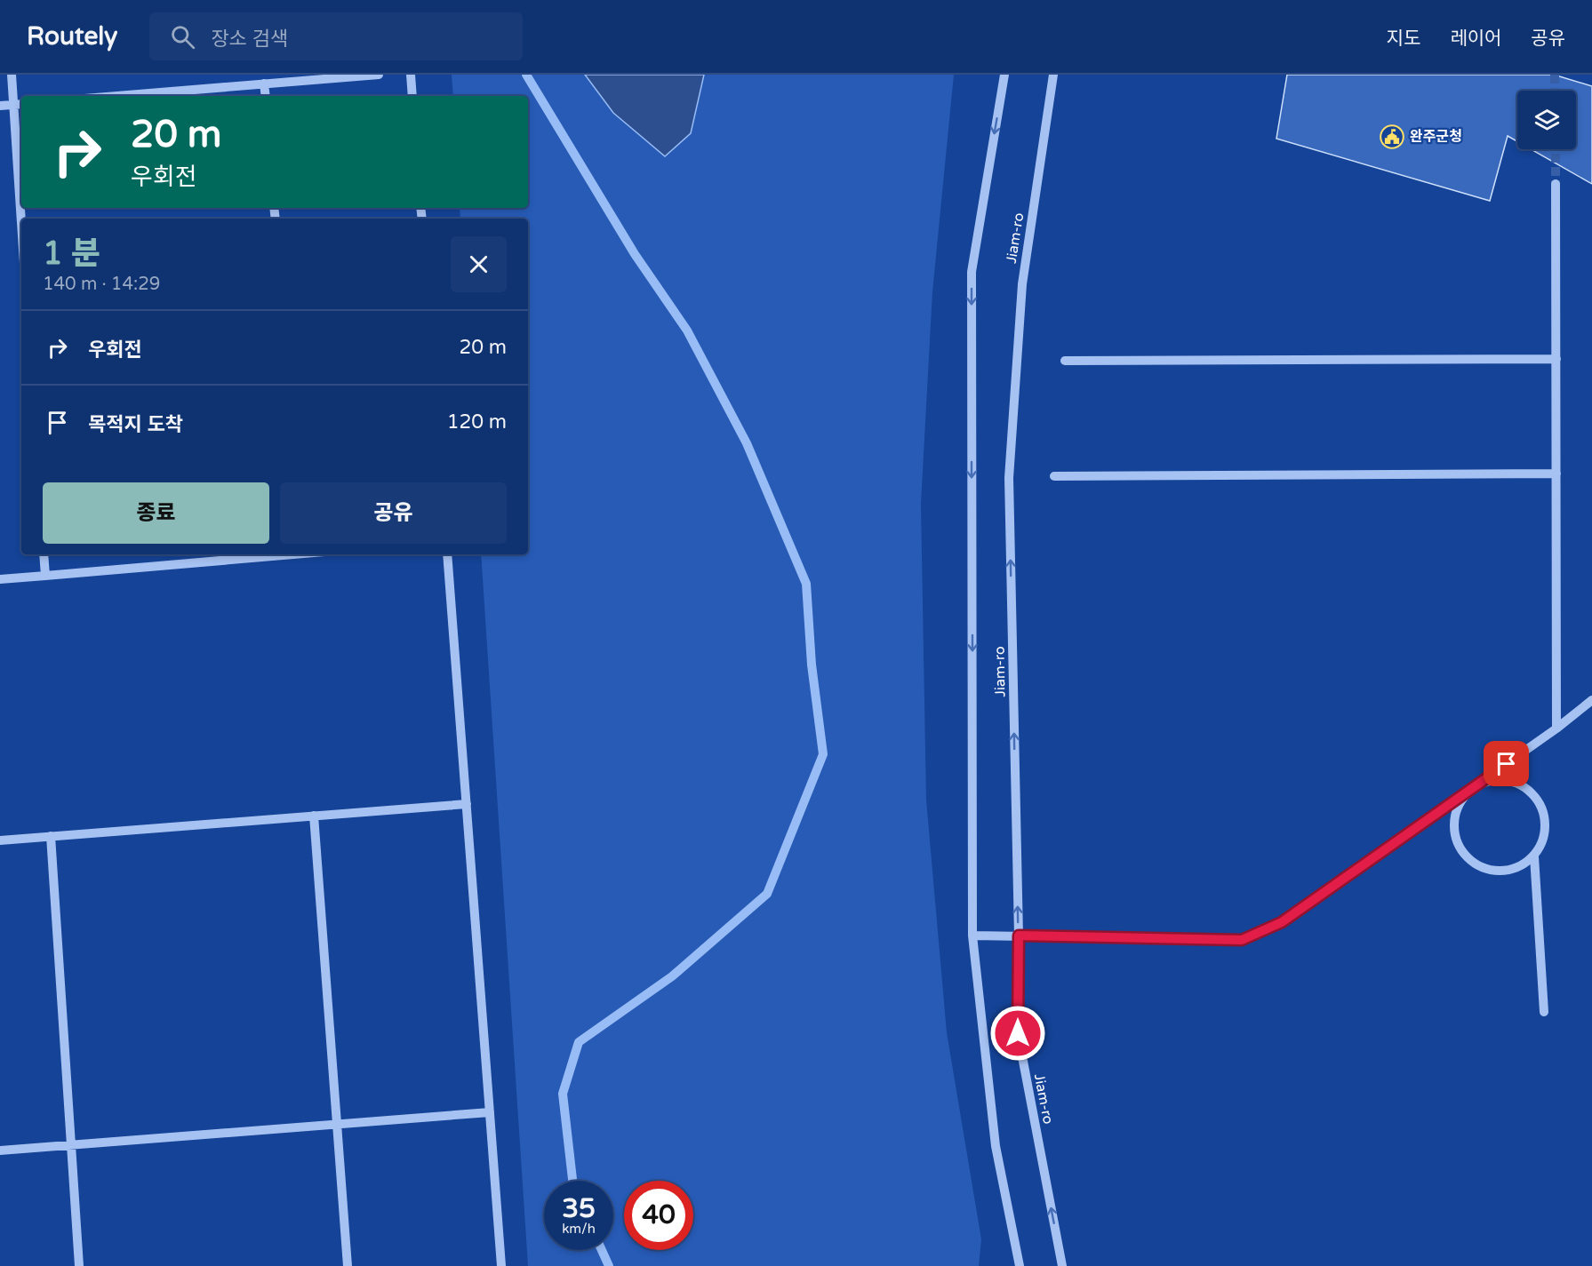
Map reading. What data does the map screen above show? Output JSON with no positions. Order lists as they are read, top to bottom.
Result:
{
  "streets": {
    "street": ["Jiam-ro"]
  },
  "places": {
    "public building": ["완주군청"]
  },
  "page": {
    "header": "Routely",
    "search": "장소 검색",
    "nav": ["지도", "레이어", "공유"],
    "turn": ["20 m", "우회전"],
    "heading": ["1 분", "140 m · 14:29"],
    "list": [
      {
        "name": "우회전",
        "value": "20 m"
      },
      {
        "name": "목적지 도착",
        "value": "120 m"
      }
    ],
    "buttons": ["종료", "공유"],
    "speed": "35 km/h",
    "limit": "40"
  }
}
